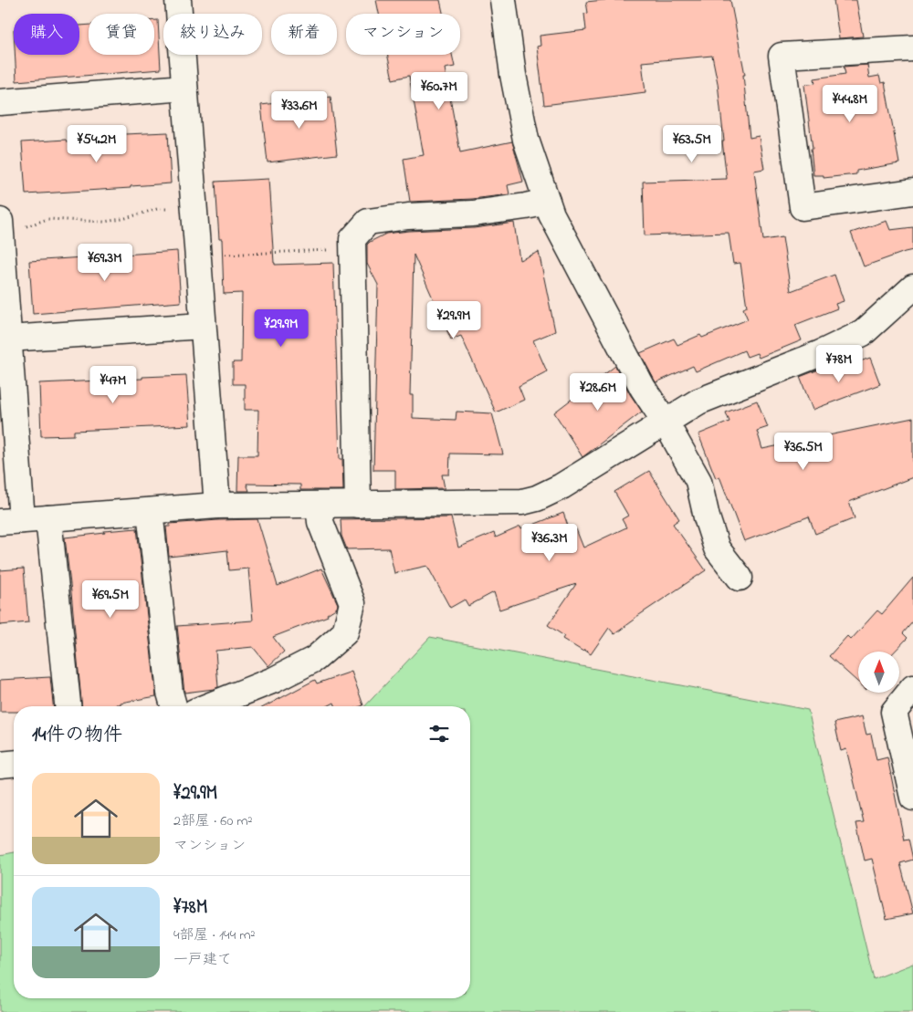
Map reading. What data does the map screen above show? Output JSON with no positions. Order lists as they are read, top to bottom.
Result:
{
  "north": "top",
  "page": {
    "chip": [
      "購入",
      "賃貸",
      "絞り込み",
      "新着",
      "マンション"
    ],
    "price": [
      "¥60.7M",
      "¥44.8M",
      "¥33.6M",
      "¥54.2M",
      "¥63.5M",
      "¥69.3M",
      "¥29.9M",
      "¥29.9M",
      "¥78M",
      "¥47M",
      "¥28.6M",
      "¥36.5M",
      "¥36.3M",
      "¥69.5M"
    ],
    "heading": "14件の物件",
    "list": [
      {
        "name": "¥29.9M",
        "note": "2部屋 · 60 m² · マンション"
      },
      {
        "name": "¥78M",
        "note": "4部屋 · 144 m² · 一戸建て"
      }
    ]
  }
}
